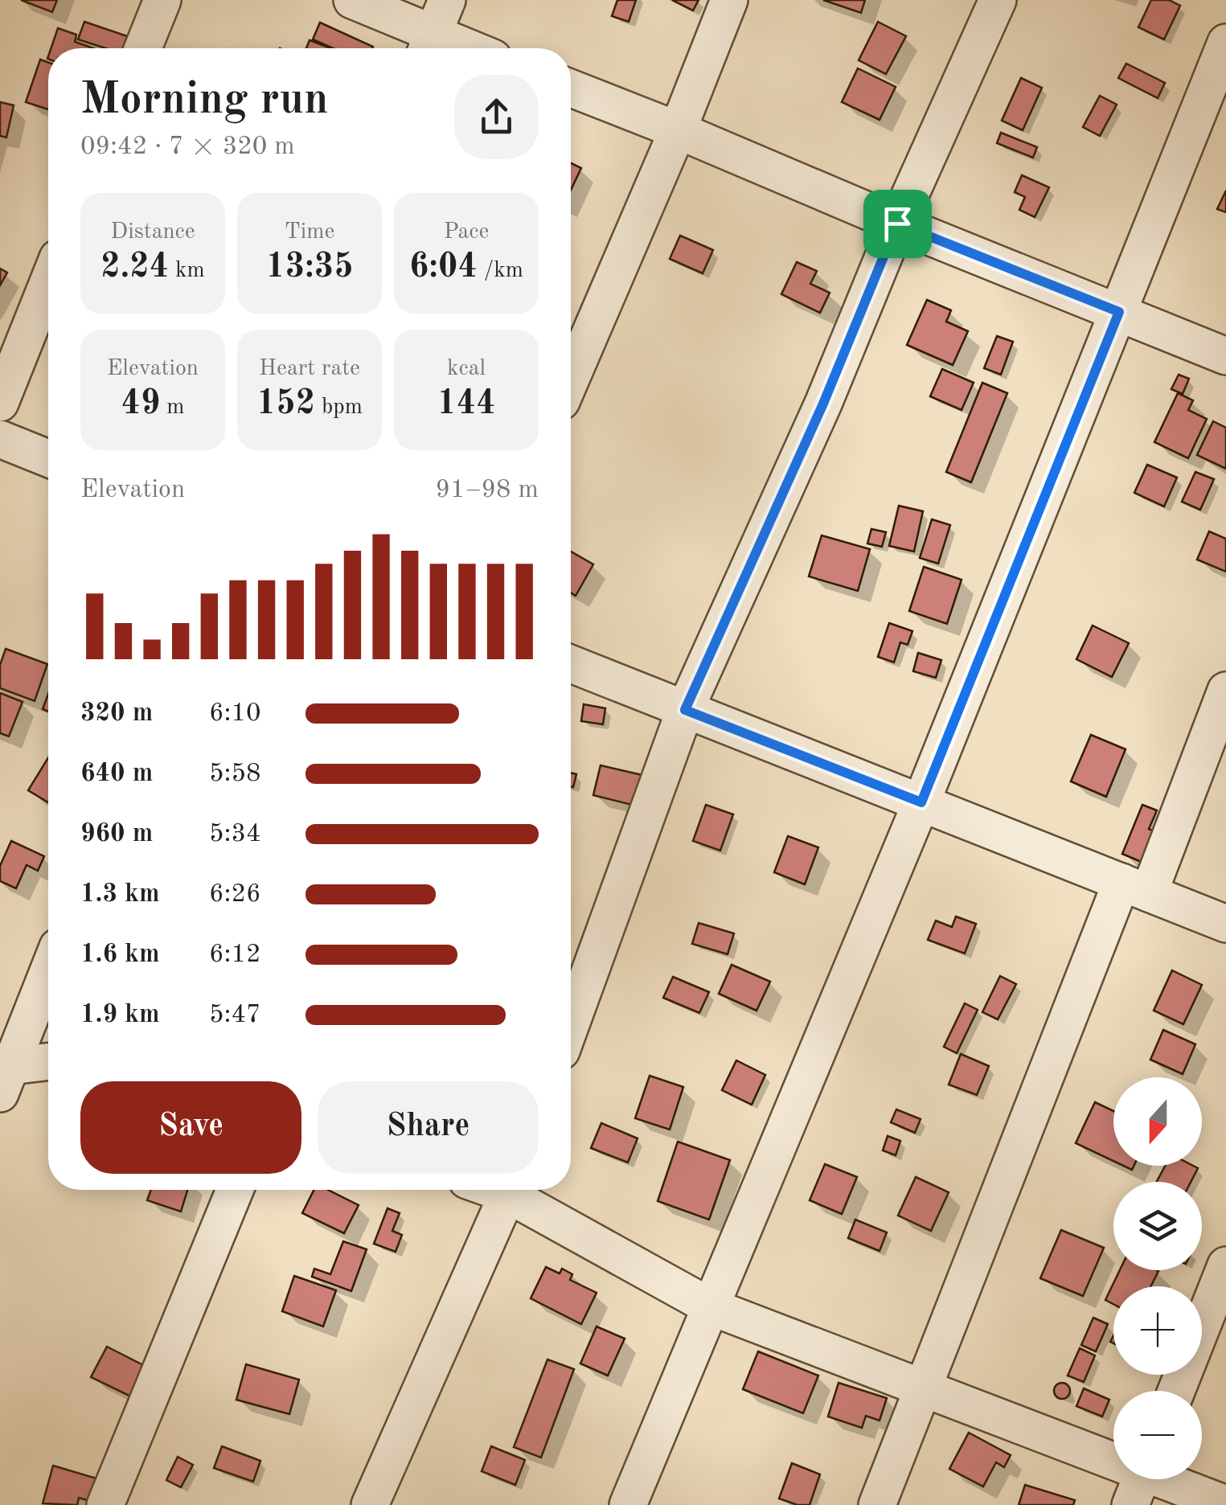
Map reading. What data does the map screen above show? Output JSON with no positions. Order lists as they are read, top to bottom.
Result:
{
  "north": "bottom",
  "page": {
    "heading": ["Morning run", "09:42 · 7 × 320 m"],
    "stats": [
      ["Distance", "2.24 km"],
      ["Time", "13:35"],
      ["Pace", "6:04 /km"],
      ["Elevation", "49 m"],
      ["Heart rate", "152 bpm"],
      ["kcal", "144"]
    ],
    "chart": ["Elevation", "91–98 m"],
    "list": [
      {
        "name": "320 m",
        "note": "6:10"
      },
      {
        "name": "640 m",
        "note": "5:58"
      },
      {
        "name": "960 m",
        "note": "5:34"
      },
      {
        "name": "1.3 km",
        "note": "6:26"
      },
      {
        "name": "1.6 km",
        "note": "6:12"
      },
      {
        "name": "1.9 km",
        "note": "5:47"
      }
    ],
    "buttons": ["Save", "Share"],
    "map_buttons": ["+", "−"]
  }
}
